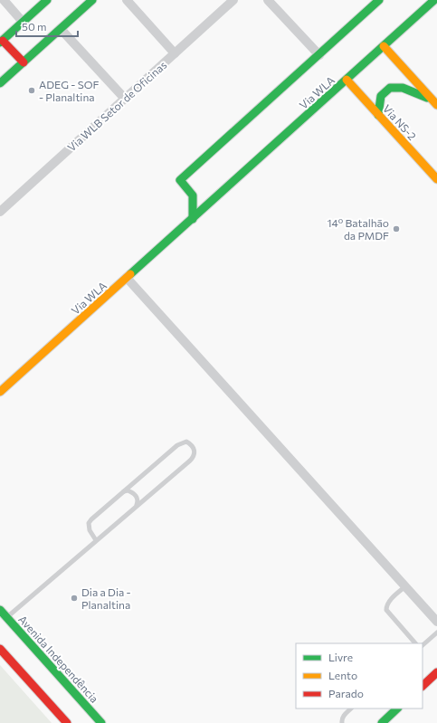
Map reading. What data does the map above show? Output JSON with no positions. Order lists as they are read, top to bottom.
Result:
{
  "streets": {
    "street": [
      "Via WLA",
      "Via WLB Setor de Oficinas",
      "Via NS-2",
      "Avenida Independência"
    ]
  },
  "crossings": [
    ["Via WLA", "Via NS-2"]
  ],
  "places": ["ADEG - SOF - Planaltina", "14º Batalhão da PMDF", "Dia a Dia - Planaltina"],
  "legend": ["Livre", "Lento", "Parado"],
  "scale_bar": "50 m"
}
